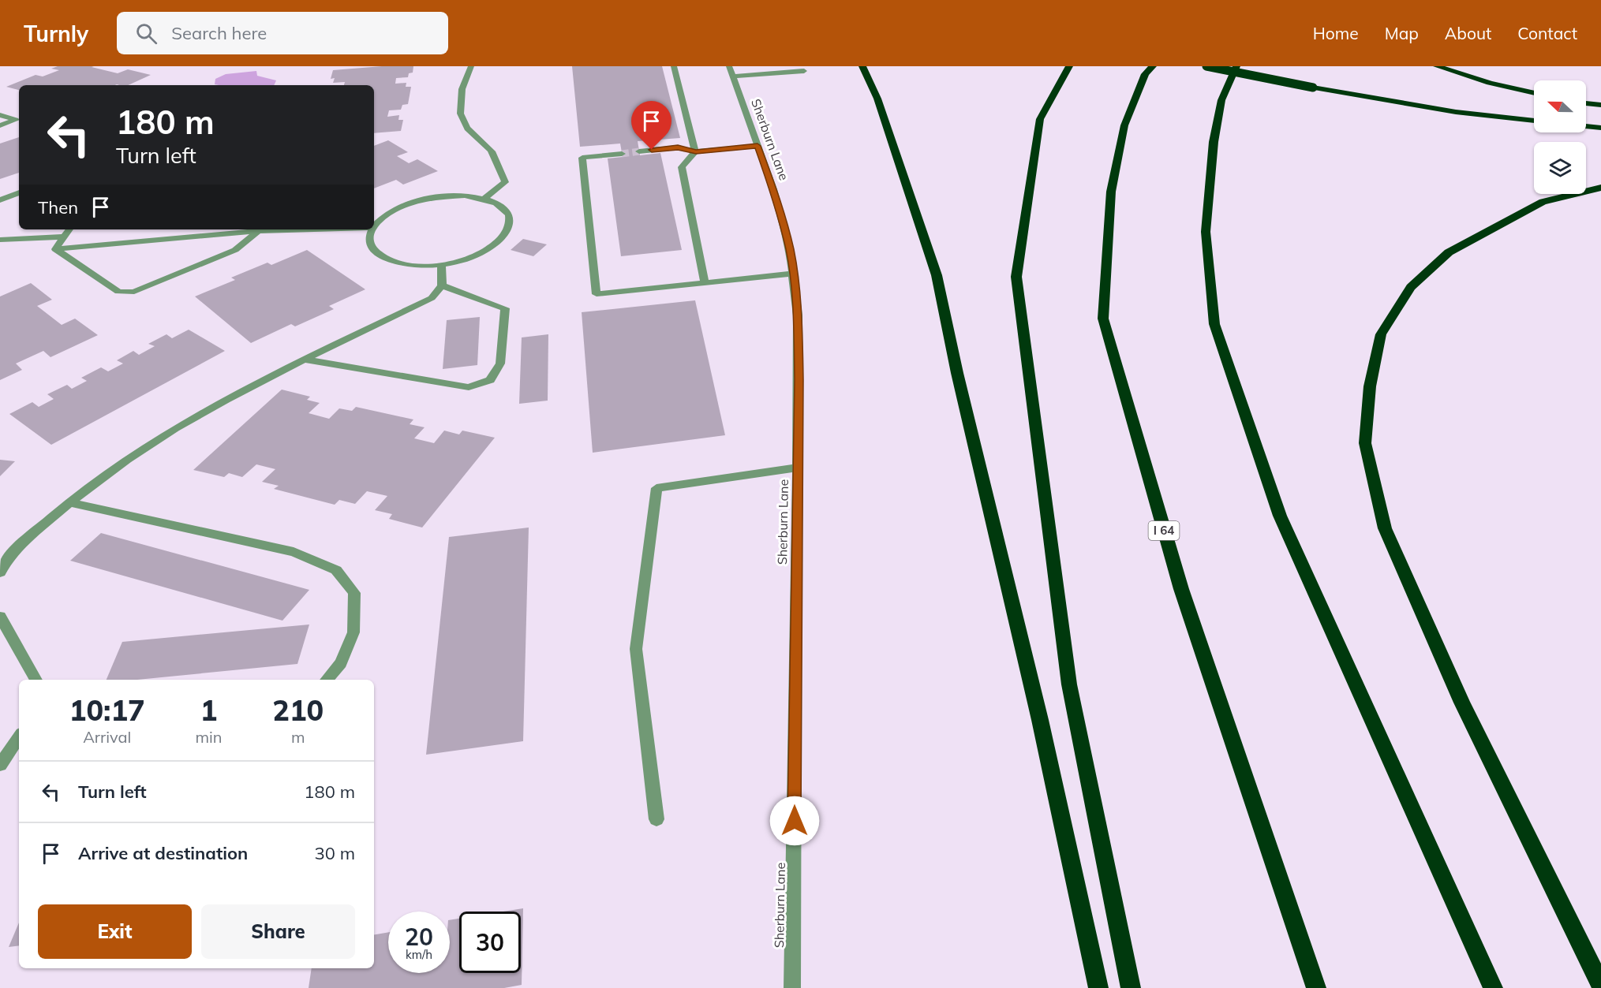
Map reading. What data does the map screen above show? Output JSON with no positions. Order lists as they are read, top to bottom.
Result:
{
  "streets": {
    "highway": ["I 64"],
    "street": ["Sherburn Lane"]
  },
  "north": "left",
  "page": {
    "header": "Turnly",
    "search": "Search here",
    "nav": [
      "Home",
      "Map",
      "About",
      "Contact"
    ],
    "turn": ["180 m", "Turn left"],
    "then": "Then",
    "eta": [
      "10:17",
      "Arrival",
      "1",
      "min",
      "210",
      "m"
    ],
    "list": [
      {
        "name": "Turn left",
        "value": "180 m"
      },
      {
        "name": "Arrive at destination",
        "value": "30 m"
      }
    ],
    "buttons": ["Exit", "Share"],
    "speed": "20 km/h",
    "limit": "30"
  }
}
